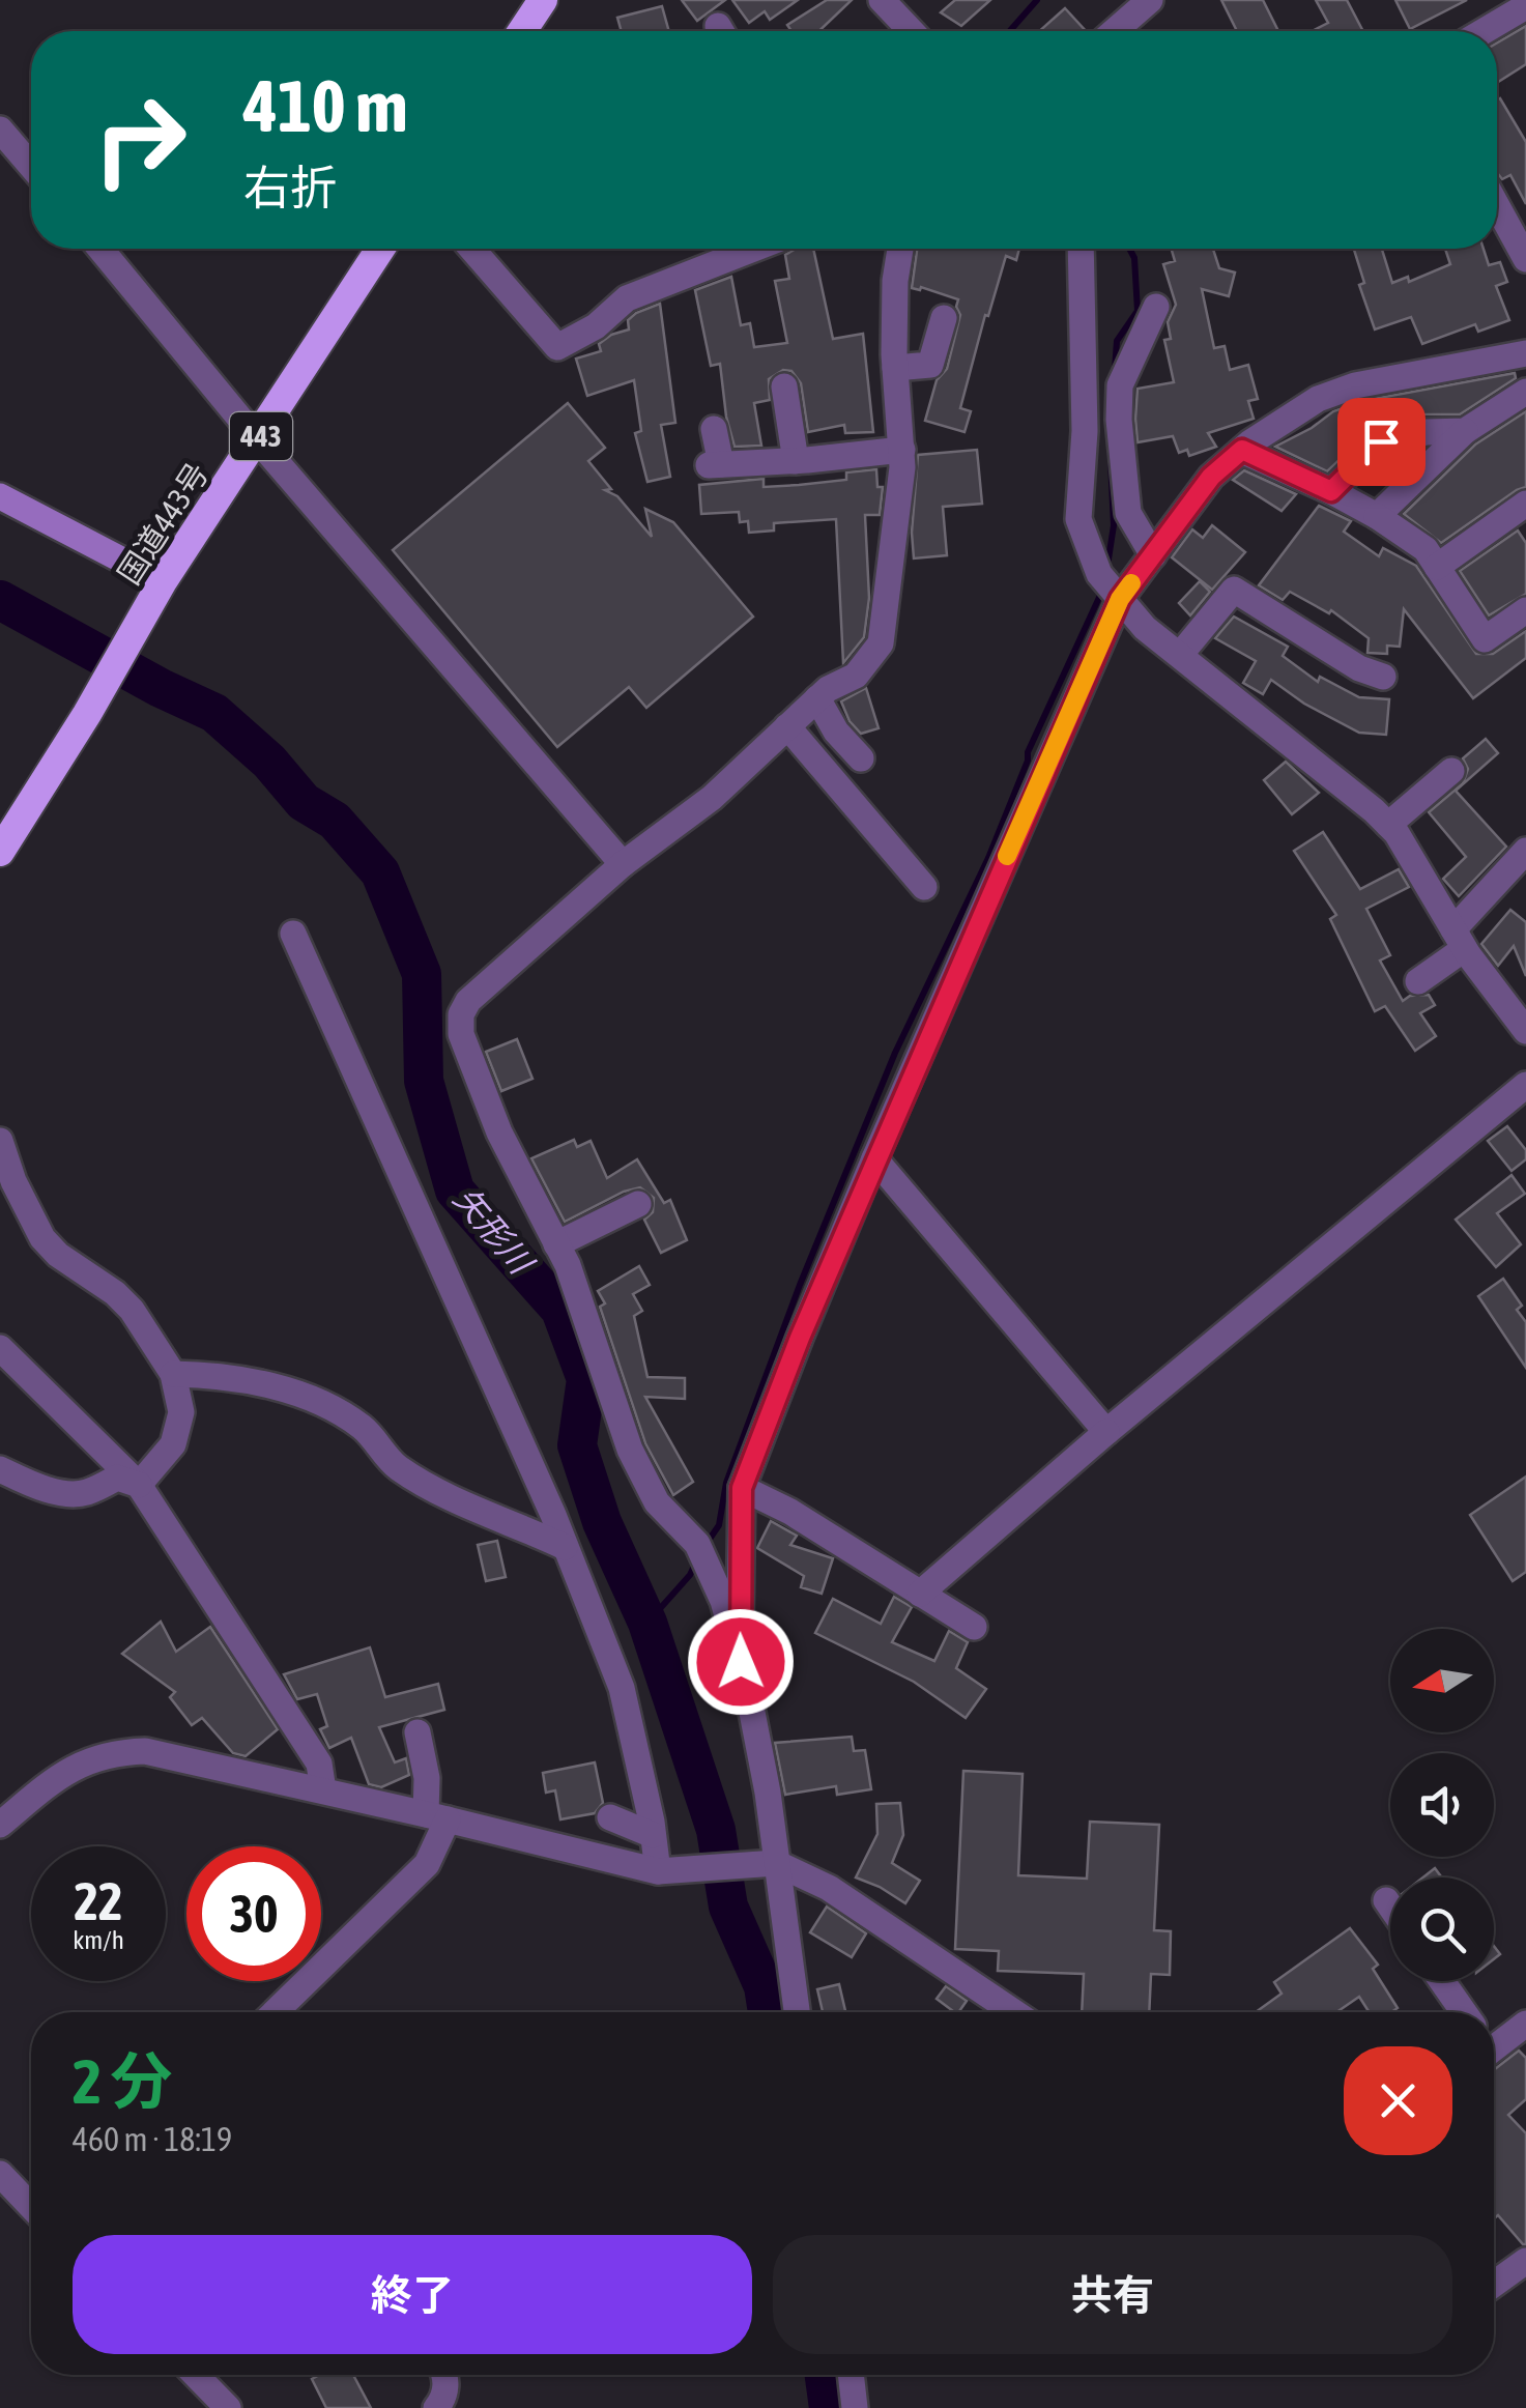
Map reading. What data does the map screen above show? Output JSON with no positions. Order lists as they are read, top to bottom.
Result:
{
  "streets": {
    "highway": ["443", "国道443号"]
  },
  "water": ["矢形川"],
  "north": "left",
  "page": {
    "turn": ["410 m", "右折"],
    "speed": "22 km/h",
    "limit": "30",
    "heading": ["2 分", "460 m · 18:19"],
    "buttons": ["終了", "共有"]
  }
}
